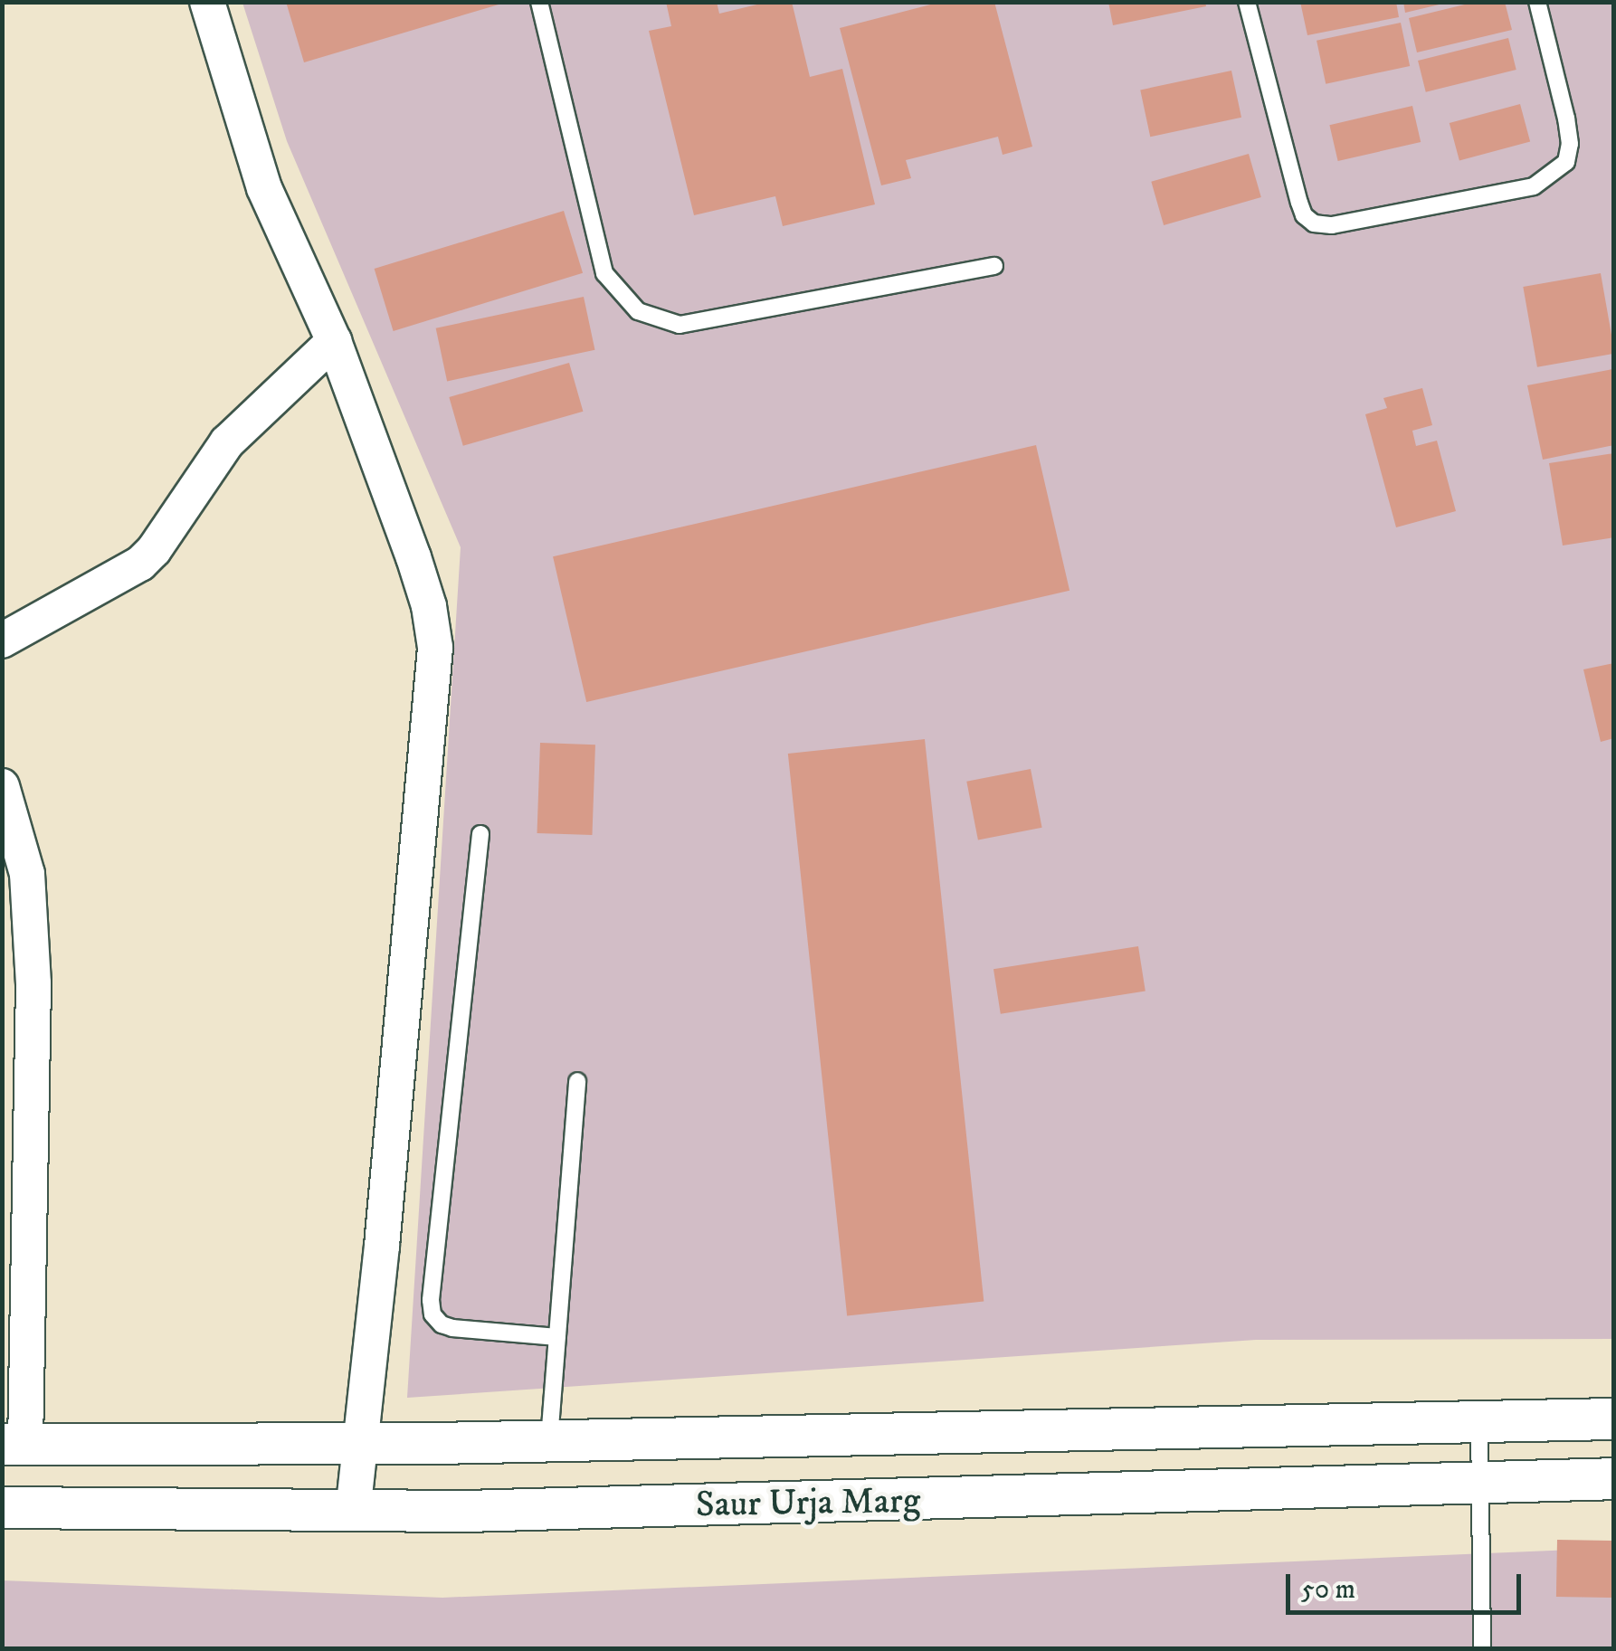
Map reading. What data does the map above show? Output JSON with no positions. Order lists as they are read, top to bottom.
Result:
{
  "streets": {
    "street": ["Saur Urja Marg"]
  },
  "scale_bar": "50 m"
}
